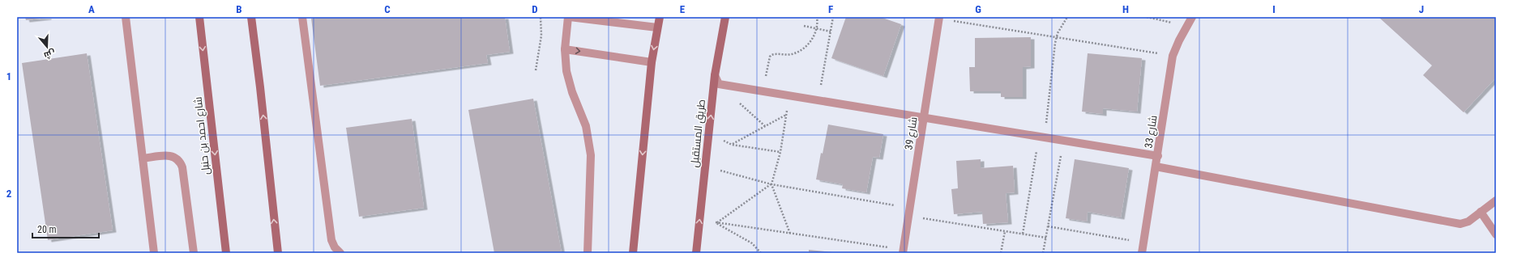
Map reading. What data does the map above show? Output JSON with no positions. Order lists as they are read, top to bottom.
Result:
{
  "streets": {
    "street": [
      "شارع 33",
      "طريق المستقبل",
      "شارع 39",
      "شارع احمد بن حنبل"
    ]
  },
  "scale_bar": "20 m",
  "north": "bottom",
  "grid": {
    "columns": [
      "A",
      "B",
      "C",
      "D",
      "E",
      "F",
      "G",
      "H",
      "I",
      "J"
    ],
    "rows": ["1", "2"]
  }
}
